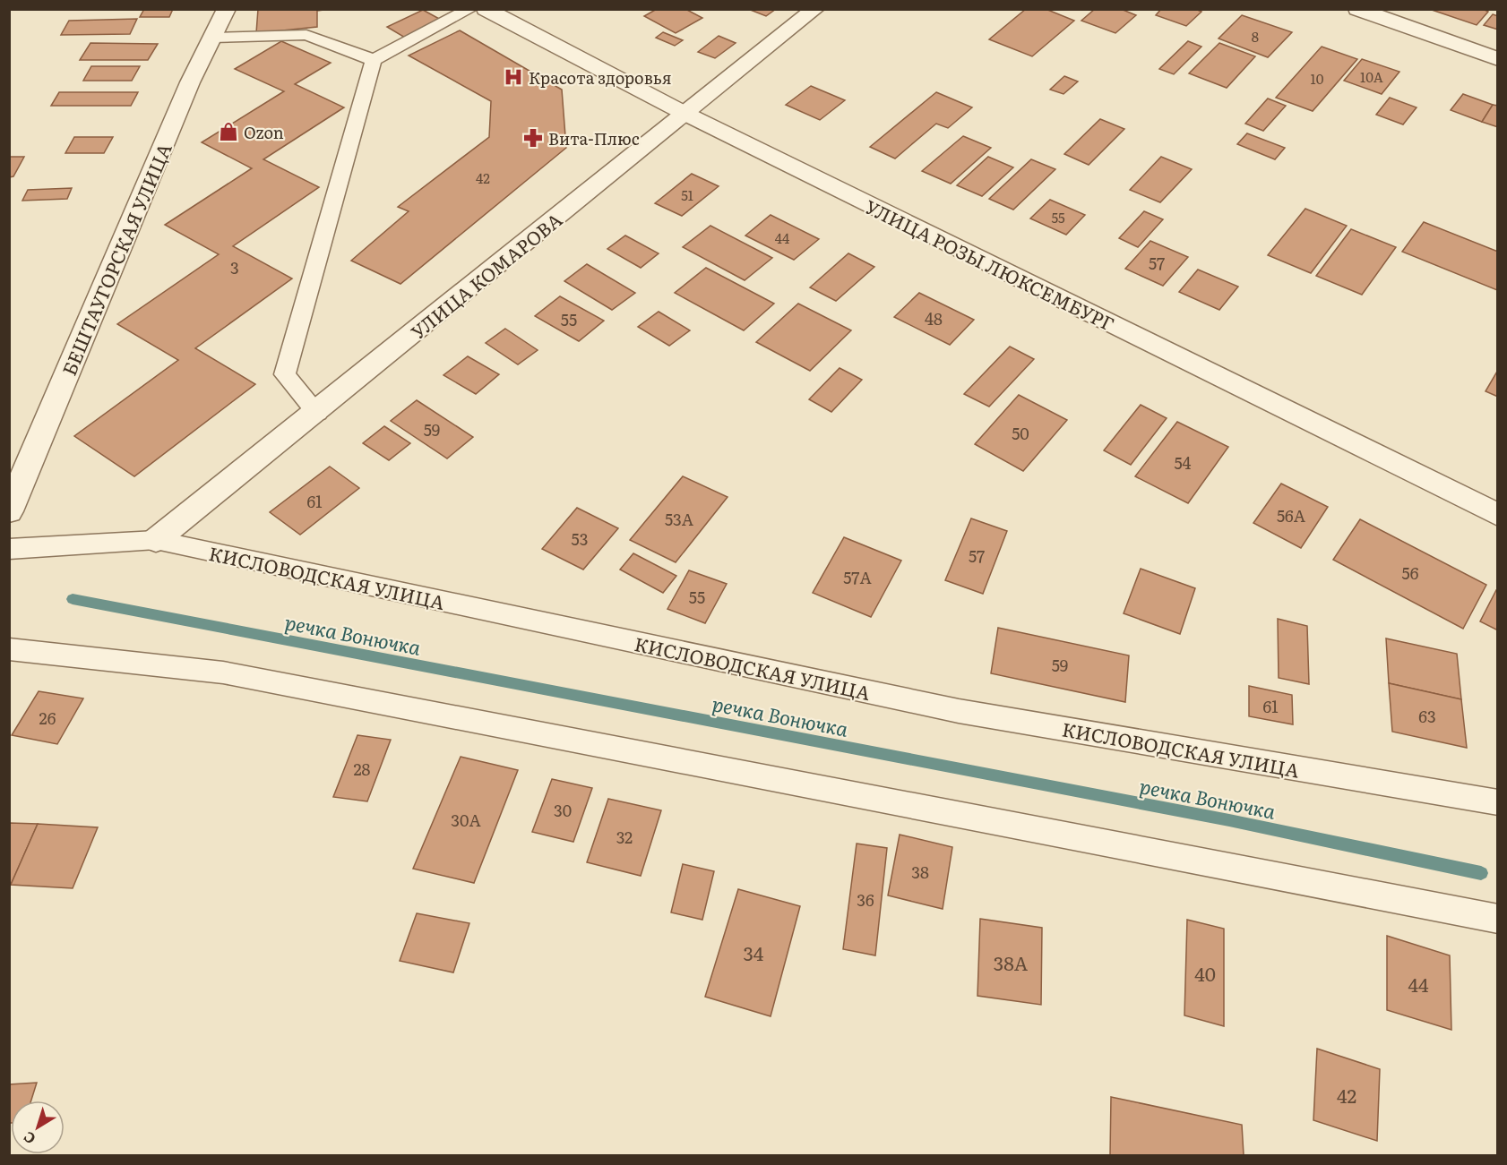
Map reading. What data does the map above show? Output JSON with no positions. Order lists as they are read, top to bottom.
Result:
{
  "streets": {
    "street": ["БЕШТАУГОРСКАЯ УЛИЦА", "УЛИЦА РОЗЫ ЛЮКСЕМБУРГ", "УЛИЦА КОМАРОВА"],
    "lane": ["КИСЛОВОДСКАЯ УЛИЦА"]
  },
  "crossings": [
    ["УЛИЦА РОЗЫ ЛЮКСЕМБУРГ", "УЛИЦА КОМАРОВА"],
    ["УЛИЦА КОМАРОВА", "КИСЛОВОДСКАЯ УЛИЦА"]
  ],
  "water": ["речка Вонючка"],
  "places": {
    "hospital": ["Красота здоровья"],
    "shop": ["Ozon"],
    "pharmacy": ["Вита-Плюс"]
  },
  "house_numbers": [
    "8",
    "10А",
    "10",
    "42",
    "51",
    "55",
    "44",
    "57",
    "3",
    "48",
    "55",
    "59",
    "50",
    "54",
    "61",
    "56А",
    "53А",
    "53",
    "57",
    "56",
    "57А",
    "55",
    "59",
    "61",
    "63",
    "26",
    "28",
    "30",
    "30А",
    "32",
    "38",
    "36",
    "34",
    "38А",
    "40",
    "44",
    "42"
  ],
  "north": "bottom left"
}
